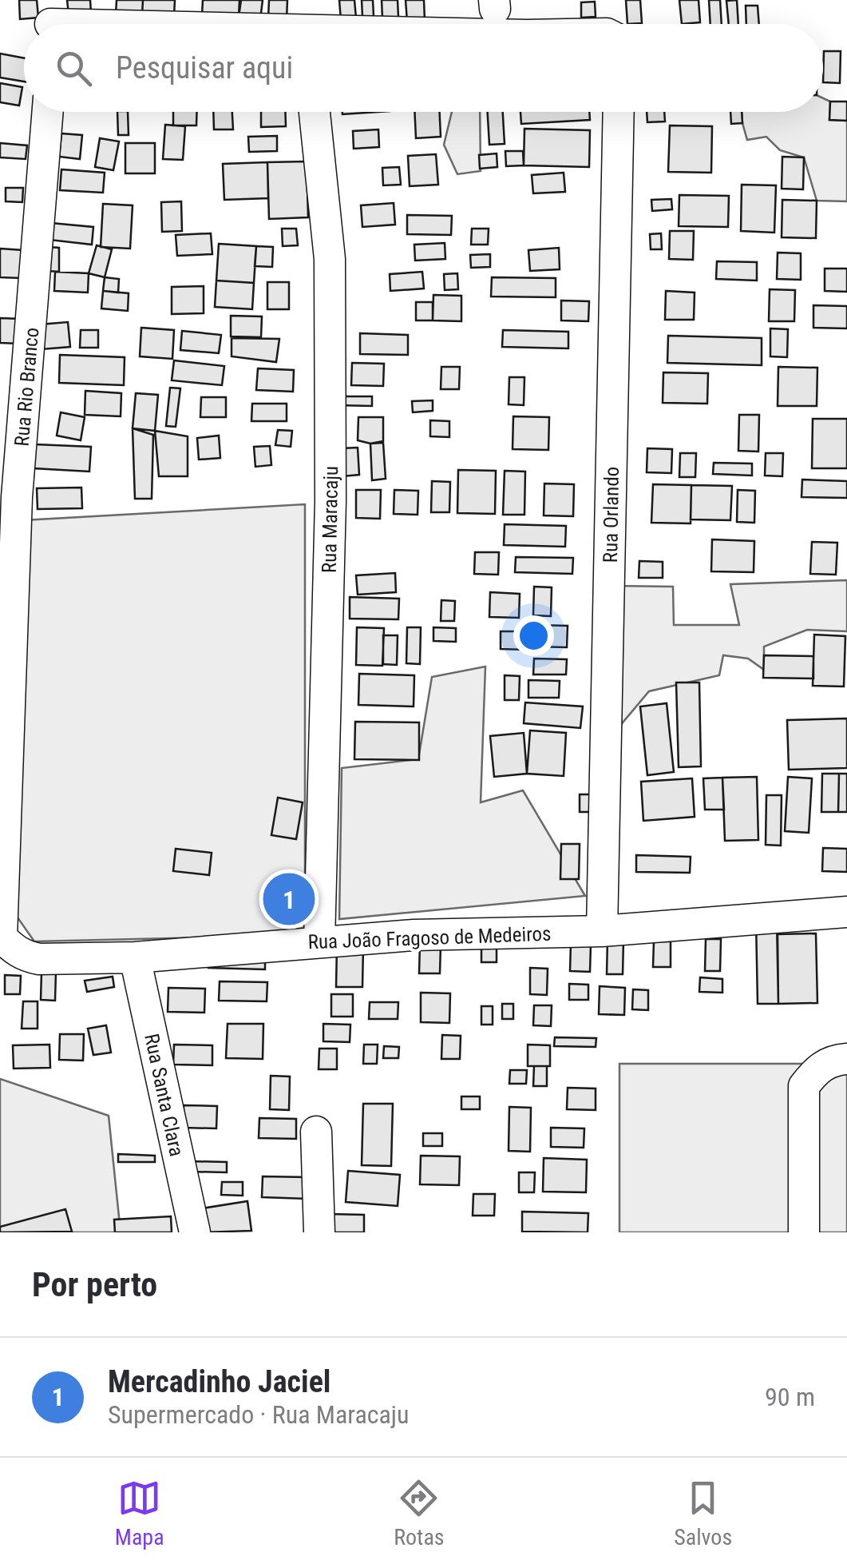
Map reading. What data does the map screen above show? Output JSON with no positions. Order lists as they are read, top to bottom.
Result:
{
  "streets": {
    "street": [
      "Rua Rio Branco",
      "Rua Orlando",
      "Rua Maracaju",
      "Rua João Fragoso de Medeiros",
      "Rua Santa Clara"
    ]
  },
  "crossings": [
    ["Rua Rio Branco", "Rua João Fragoso de Medeiros"],
    ["Rua Orlando", "Rua João Fragoso de Medeiros"],
    ["Rua Maracaju", "Rua João Fragoso de Medeiros"],
    ["Rua João Fragoso de Medeiros", "Rua Santa Clara"]
  ],
  "page": {
    "search": "Pesquisar aqui",
    "pins": "1",
    "heading": "Por perto",
    "list": [
      {
        "mark": "1",
        "name": "Mercadinho Jaciel",
        "note": "Supermercado · Rua Maracaju",
        "value": "90 m"
      }
    ],
    "nav": ["Mapa", "Rotas", "Salvos"]
  }
}
